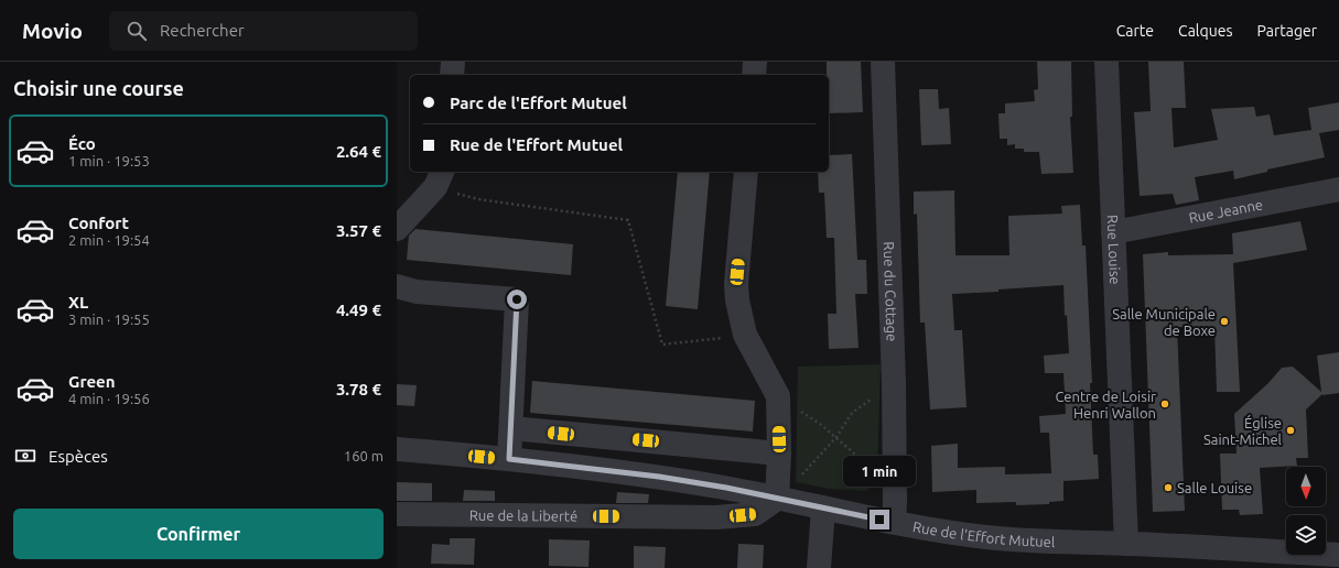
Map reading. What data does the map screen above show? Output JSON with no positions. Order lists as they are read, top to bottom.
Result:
{
  "streets": {
    "street": [
      "Rue Jeanne",
      "Rue Louise",
      "Rue du Cottage",
      "Rue de la Liberté",
      "Rue de l'Effort Mutuel"
    ]
  },
  "crossings": [
    ["Rue Jeanne", "Rue Louise"],
    ["Rue Louise", "Rue de l'Effort Mutuel"],
    ["Rue du Cottage", "Rue de l'Effort Mutuel"],
    ["Rue de la Liberté", "Rue de l'Effort Mutuel"]
  ],
  "places": [
    "Salle Municipale de Boxe",
    "Centre de Loisir Henri Wallon",
    "Église Saint-Michel",
    "Salle Louise"
  ],
  "north": "bottom",
  "page": {
    "header": "Movio",
    "search": "Rechercher",
    "nav": ["Carte", "Calques", "Partager"],
    "heading": "Choisir une course",
    "banner": ["Parc de l'Effort Mutuel", "Rue de l'Effort Mutuel"],
    "list": [
      {
        "name": "Éco",
        "note": "1 min · 19:53",
        "value": "2.64 €"
      },
      {
        "name": "Confort",
        "note": "2 min · 19:54",
        "value": "3.57 €"
      },
      {
        "name": "XL",
        "note": "3 min · 19:55",
        "value": "4.49 €"
      },
      {
        "name": "Green",
        "note": "4 min · 19:56",
        "value": "3.78 €"
      }
    ],
    "pay": ["Espèces", "160 m"],
    "bubble": "1 min",
    "buttons": "Confirmer"
  }
}
